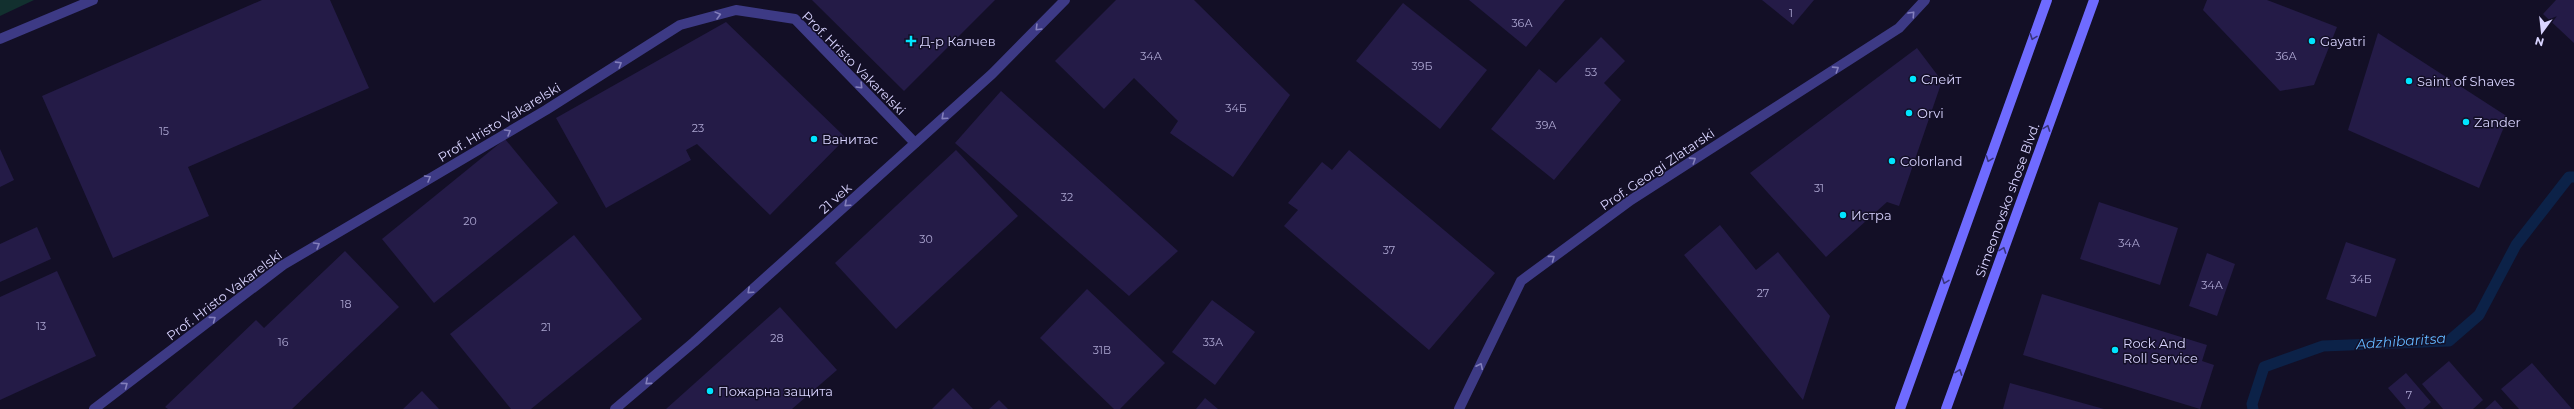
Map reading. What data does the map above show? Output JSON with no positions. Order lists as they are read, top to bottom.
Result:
{
  "streets": {
    "main road": ["Simeonovsko shose Blvd."],
    "street": ["Prof. Hristo Vakarelski", "Prof. Georgi Zlatarski", "21 vek"]
  },
  "crossings": [
    ["Prof. Hristo Vakarelski", "21 vek"]
  ],
  "one_way": ["Prof. Hristo Vakarelski", "Prof. Georgi Zlatarski", "21 vek"],
  "water": ["Adzhibaritsa"],
  "places": {
    "health": ["Д-р Калчев"],
    "other": [
      "Gayatri",
      "Слейт",
      "Saint of Shaves",
      "Orvi",
      "Zander",
      "Ванитас",
      "Colorland",
      "Истра",
      "Rock And Roll Service",
      "Пожарна защита"
    ]
  },
  "house_numbers": [
    "1",
    "36А",
    "34А",
    "36А",
    "39Б",
    "53",
    "34Б",
    "39А",
    "23",
    "15",
    "31",
    "32",
    "20",
    "30",
    "34А",
    "37",
    "34Б",
    "34А",
    "27",
    "18",
    "13",
    "21",
    "28",
    "16",
    "33А",
    "31В",
    "7"
  ],
  "north": "bottom"
}
